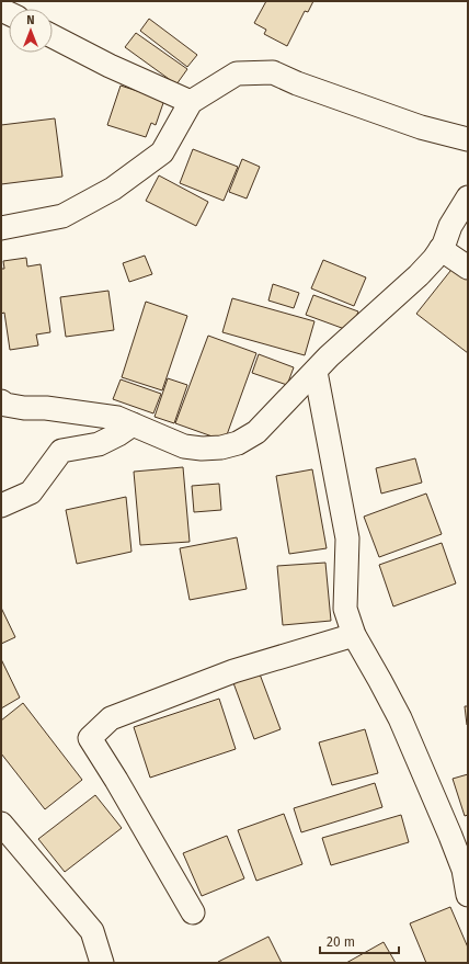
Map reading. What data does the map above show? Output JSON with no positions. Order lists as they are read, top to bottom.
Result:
{
  "scale_bar": "20 m",
  "north": "top"
}
